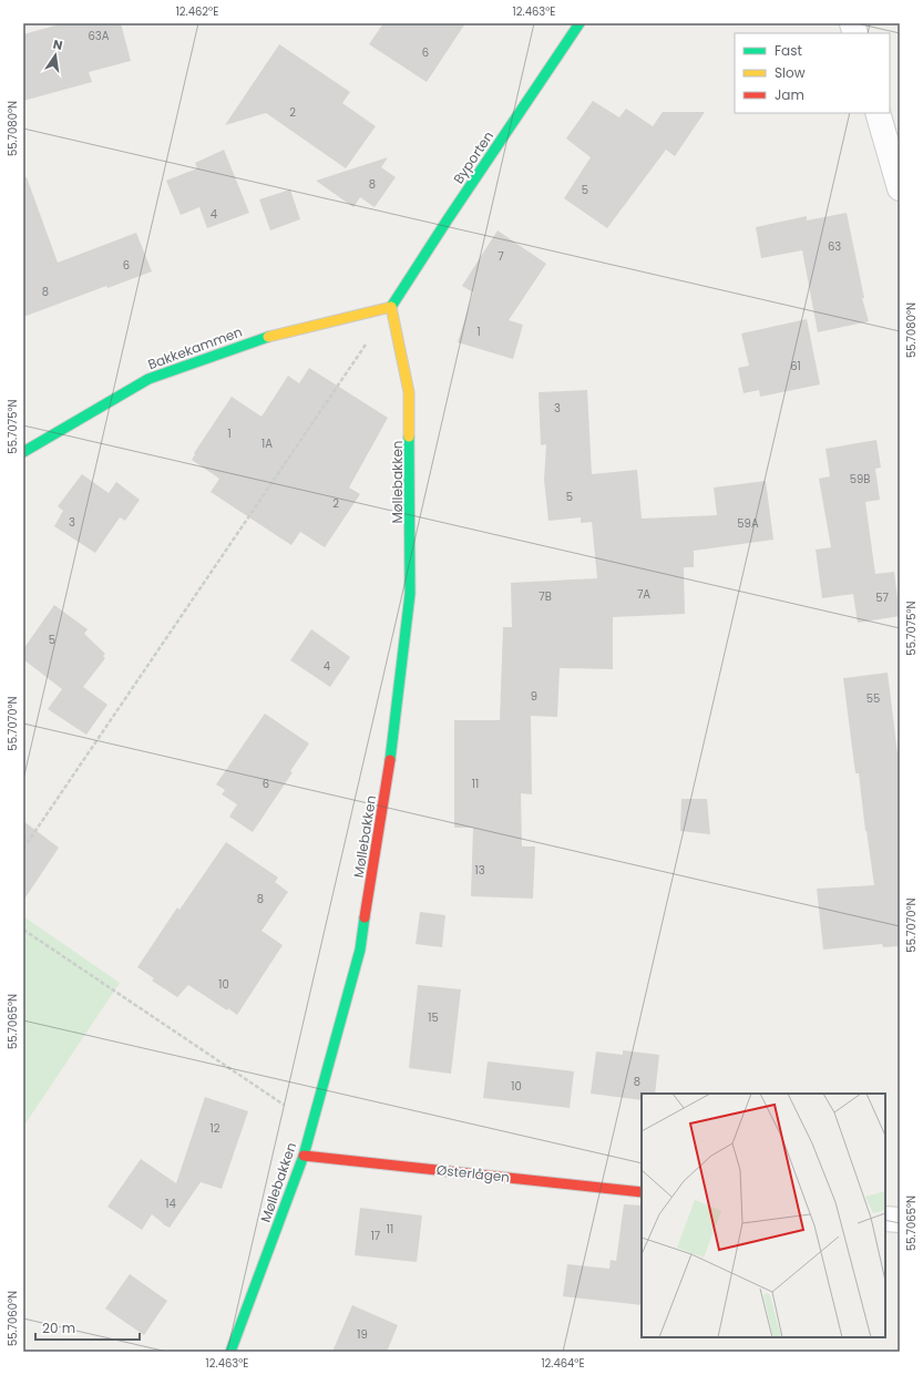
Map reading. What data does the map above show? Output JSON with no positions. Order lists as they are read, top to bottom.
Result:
{
  "streets": {
    "street": [
      "Byporten",
      "Bakkekammen",
      "Møllebakken",
      "Østerlågen"
    ]
  },
  "crossings": [
    ["Byporten", "Bakkekammen"],
    ["Byporten", "Møllebakken"],
    ["Bakkekammen", "Møllebakken"],
    ["Møllebakken", "Østerlågen"]
  ],
  "house_numbers": [
    "63A",
    "6",
    "2",
    "8",
    "5",
    "4",
    "63",
    "7",
    "6",
    "8",
    "1",
    "61",
    "3",
    "1",
    "1A",
    "59B",
    "5",
    "2",
    "3",
    "59A",
    "7A",
    "7B",
    "57",
    "5",
    "4",
    "9",
    "55",
    "6",
    "11",
    "13",
    "8",
    "10",
    "15",
    "8",
    "10",
    "12",
    "14",
    "11",
    "17",
    "19"
  ],
  "legend": ["Fast", "Slow", "Jam"],
  "scale_bar": "20 m",
  "north": "top",
  "coordinates": [
    "12.462°E",
    "12.463°E",
    "55.7080°N",
    "55.7075°N",
    "55.7070°N",
    "55.7065°N",
    "55.7060°N",
    "12.464°E"
  ]
}
